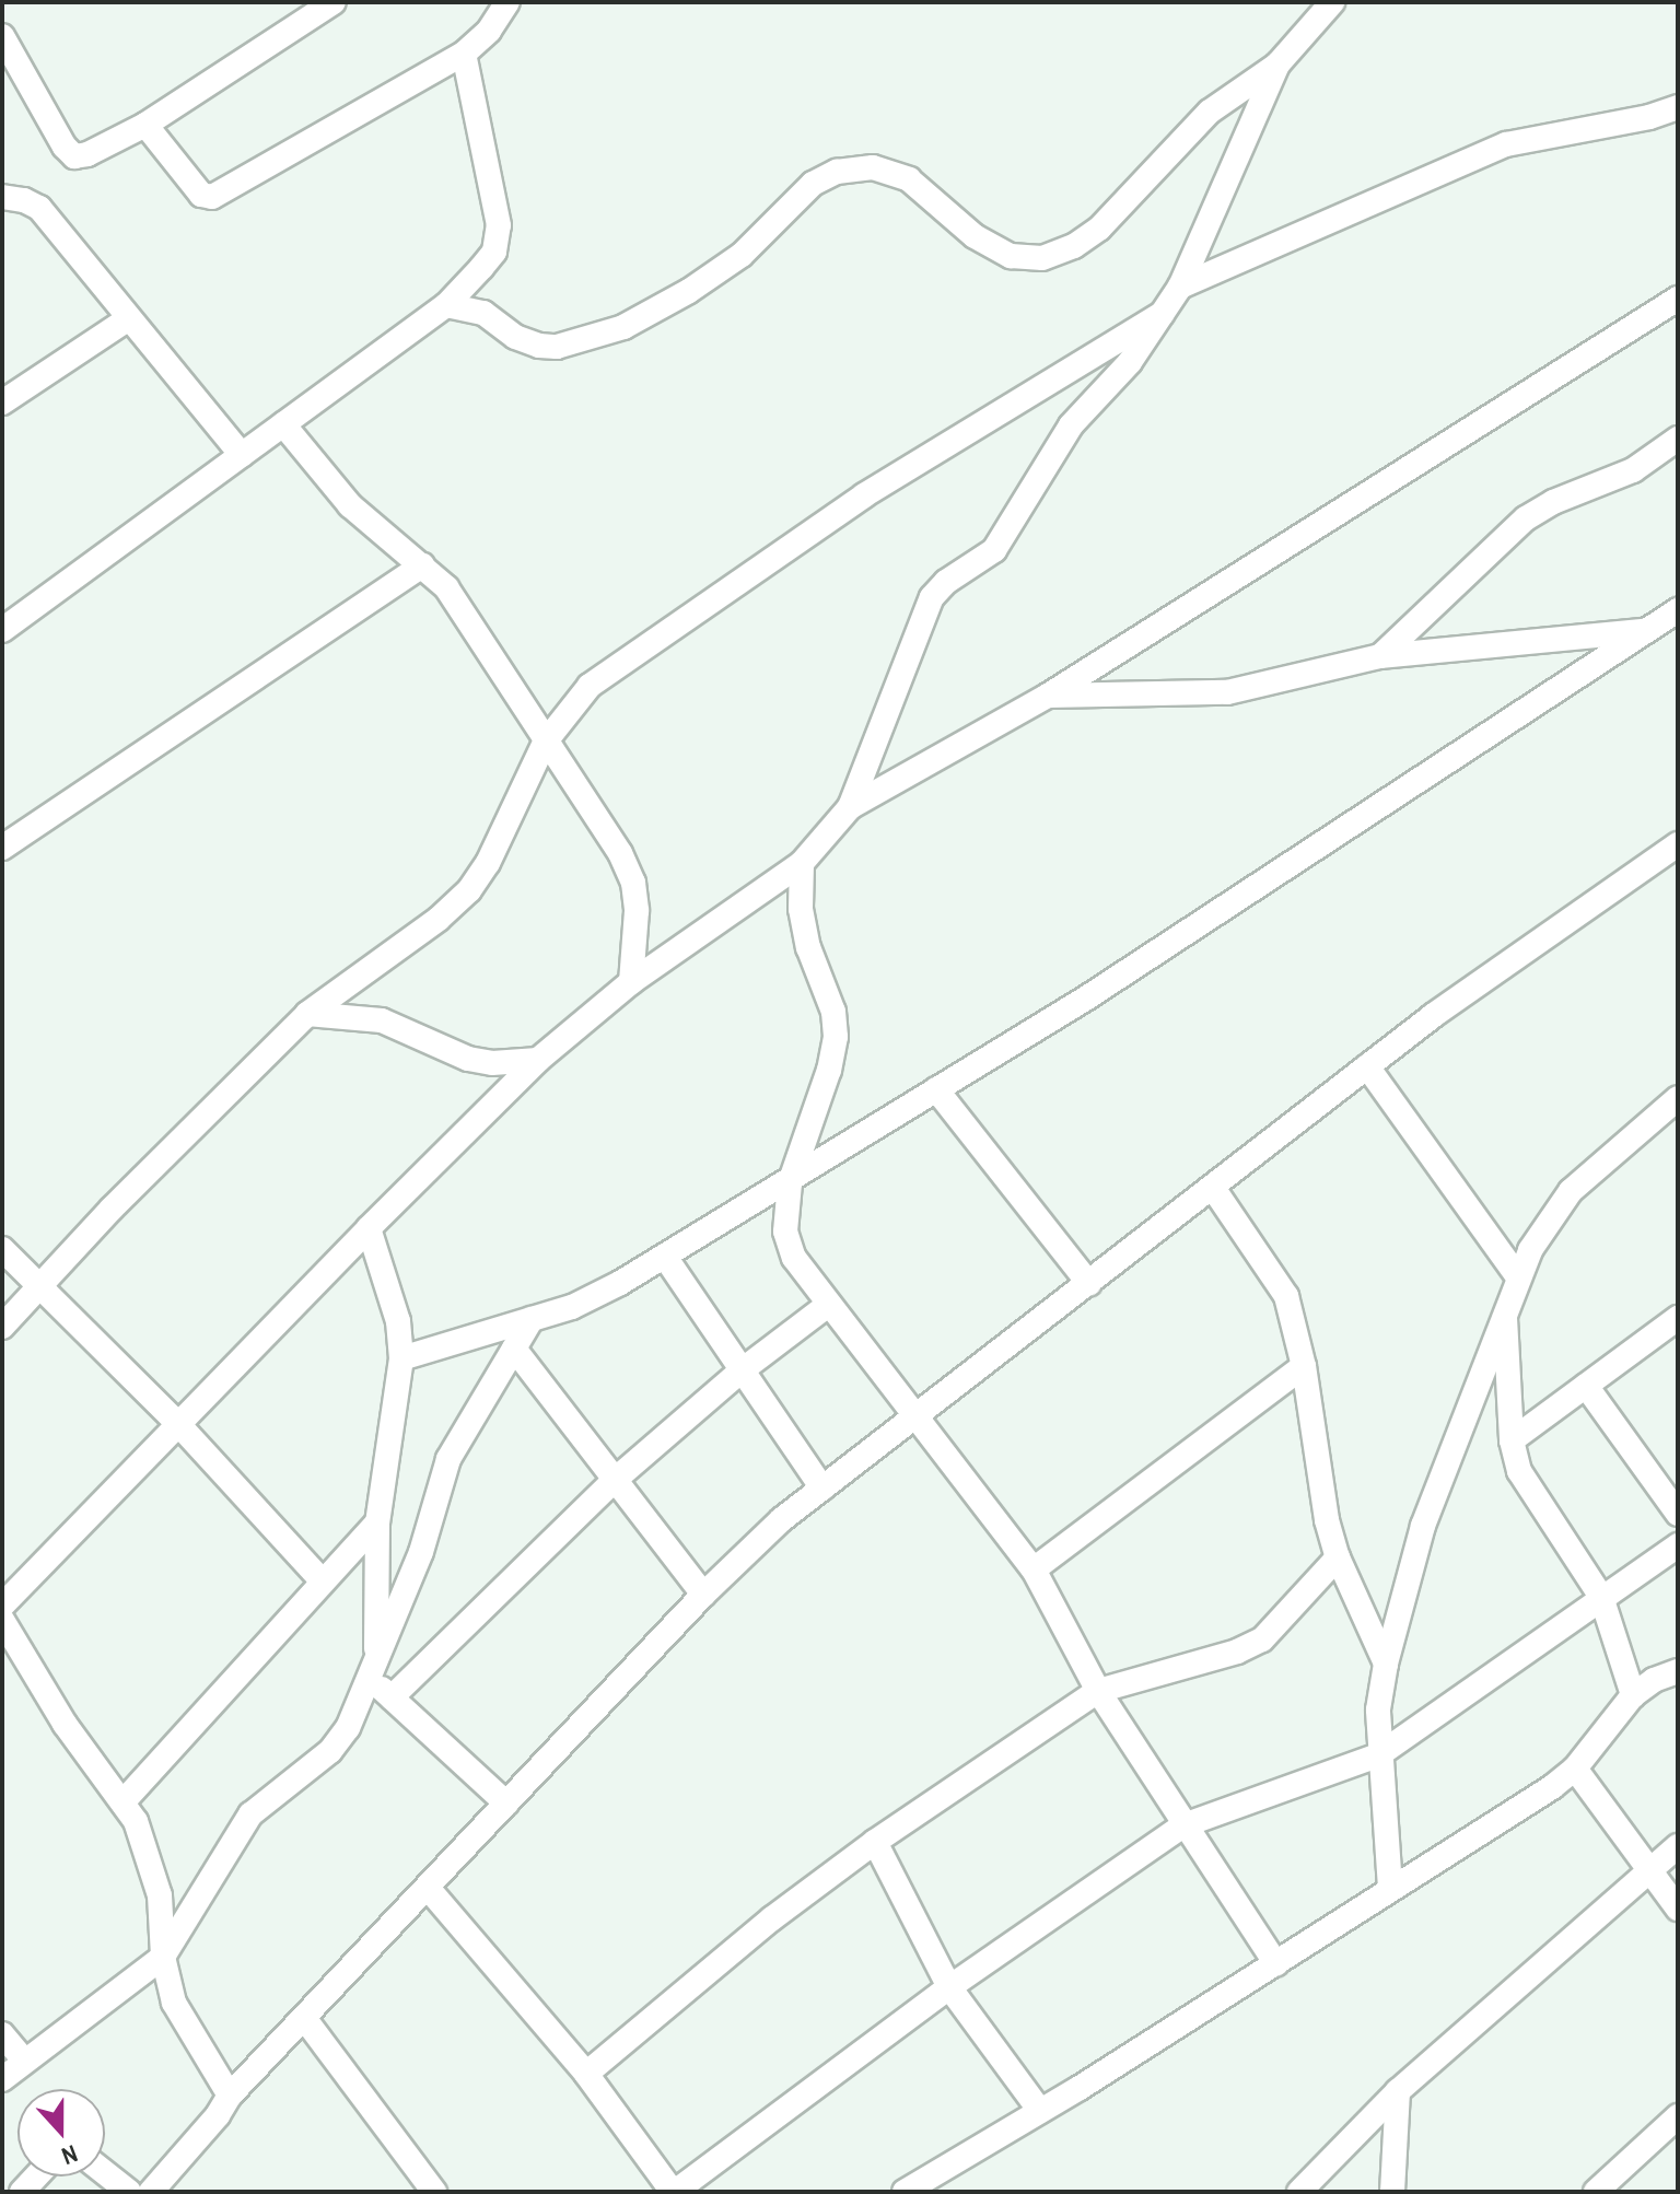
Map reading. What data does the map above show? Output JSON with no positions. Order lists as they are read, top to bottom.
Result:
{
  "north": "bottom"
}
